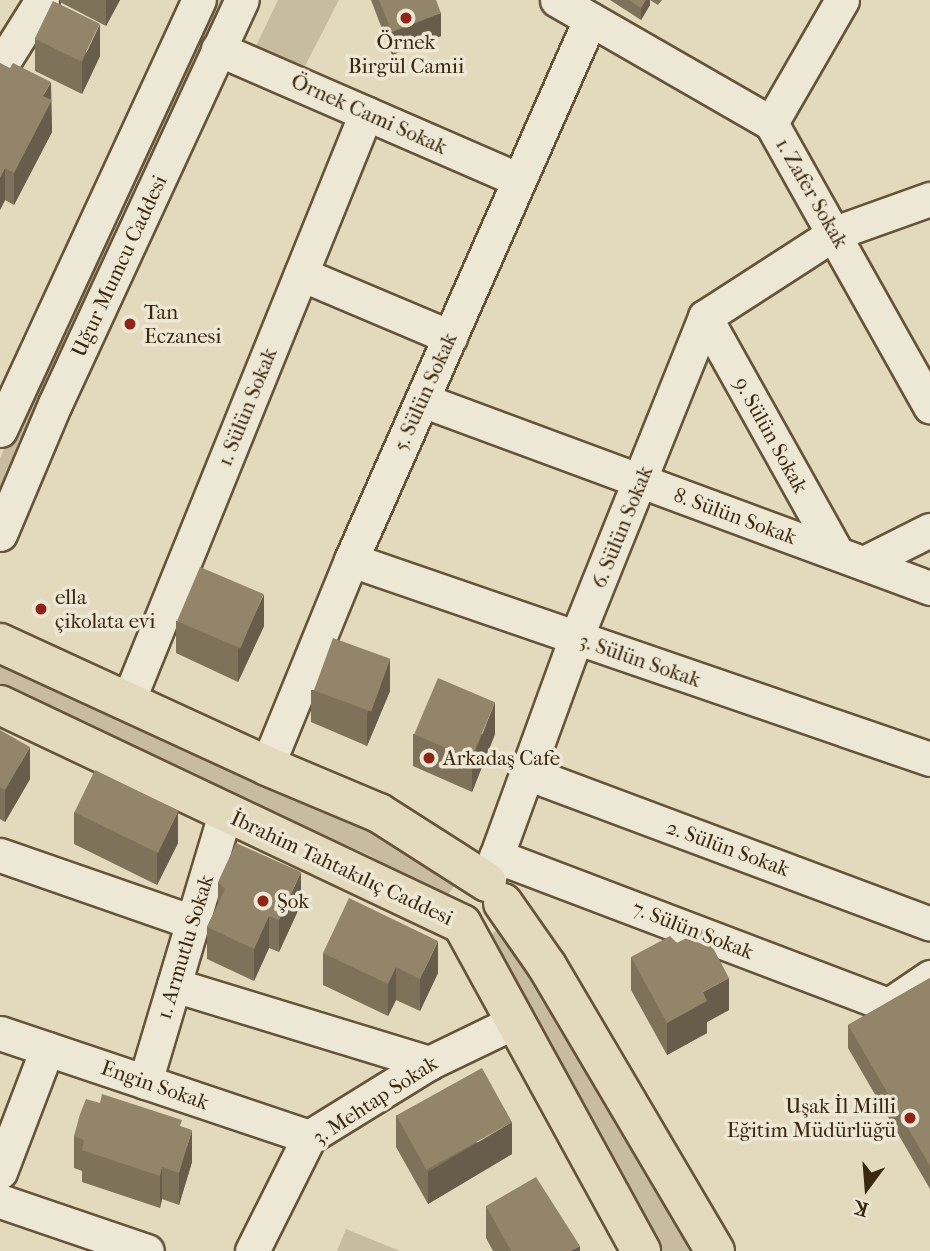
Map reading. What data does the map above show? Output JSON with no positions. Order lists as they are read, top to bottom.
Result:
{
  "streets": {
    "main road": ["İbrahim Tahtakılıç Caddesi"],
    "street": [
      "Örnek Cami Sokak",
      "1. Zafer Sokak",
      "Uğur Mumcu Caddesi",
      "5. Sülün Sokak",
      "1. Sülün Sokak",
      "9. Sülün Sokak",
      "8. Sülün Sokak",
      "6. Sülün Sokak",
      "3. Sülün Sokak",
      "2. Sülün Sokak",
      "7. Sülün Sokak",
      "1. Armutlu Sokak",
      "Engin Sokak",
      "3. Mehtap Sokak"
    ]
  },
  "crossings": [
    ["Örnek Cami Sokak", "Uğur Mumcu Caddesi"],
    ["Örnek Cami Sokak", "5. Sülün Sokak"],
    ["Örnek Cami Sokak", "1. Sülün Sokak"],
    ["1. Zafer Sokak", "5. Sülün Sokak"],
    ["5. Sülün Sokak", "8. Sülün Sokak"],
    ["5. Sülün Sokak", "3. Sülün Sokak"],
    ["9. Sülün Sokak", "8. Sülün Sokak"],
    ["9. Sülün Sokak", "6. Sülün Sokak"],
    ["8. Sülün Sokak", "6. Sülün Sokak"],
    ["6. Sülün Sokak", "3. Sülün Sokak"],
    ["6. Sülün Sokak", "2. Sülün Sokak"],
    ["6. Sülün Sokak", "7. Sülün Sokak"],
    ["İbrahim Tahtakılıç Caddesi", "1. Armutlu Sokak"],
    ["İbrahim Tahtakılıç Caddesi", "3. Mehtap Sokak"],
    ["1. Armutlu Sokak", "Engin Sokak"],
    ["Engin Sokak", "3. Mehtap Sokak"]
  ],
  "places": [
    "Örnek Birgül Camii",
    "Tan Eczanesi",
    "ella çikolata evi",
    "Arkadaş Cafe",
    "Şok",
    "Uşak İl Milli Eğitim Müdürlüğü"
  ],
  "north": "bottom"
}
